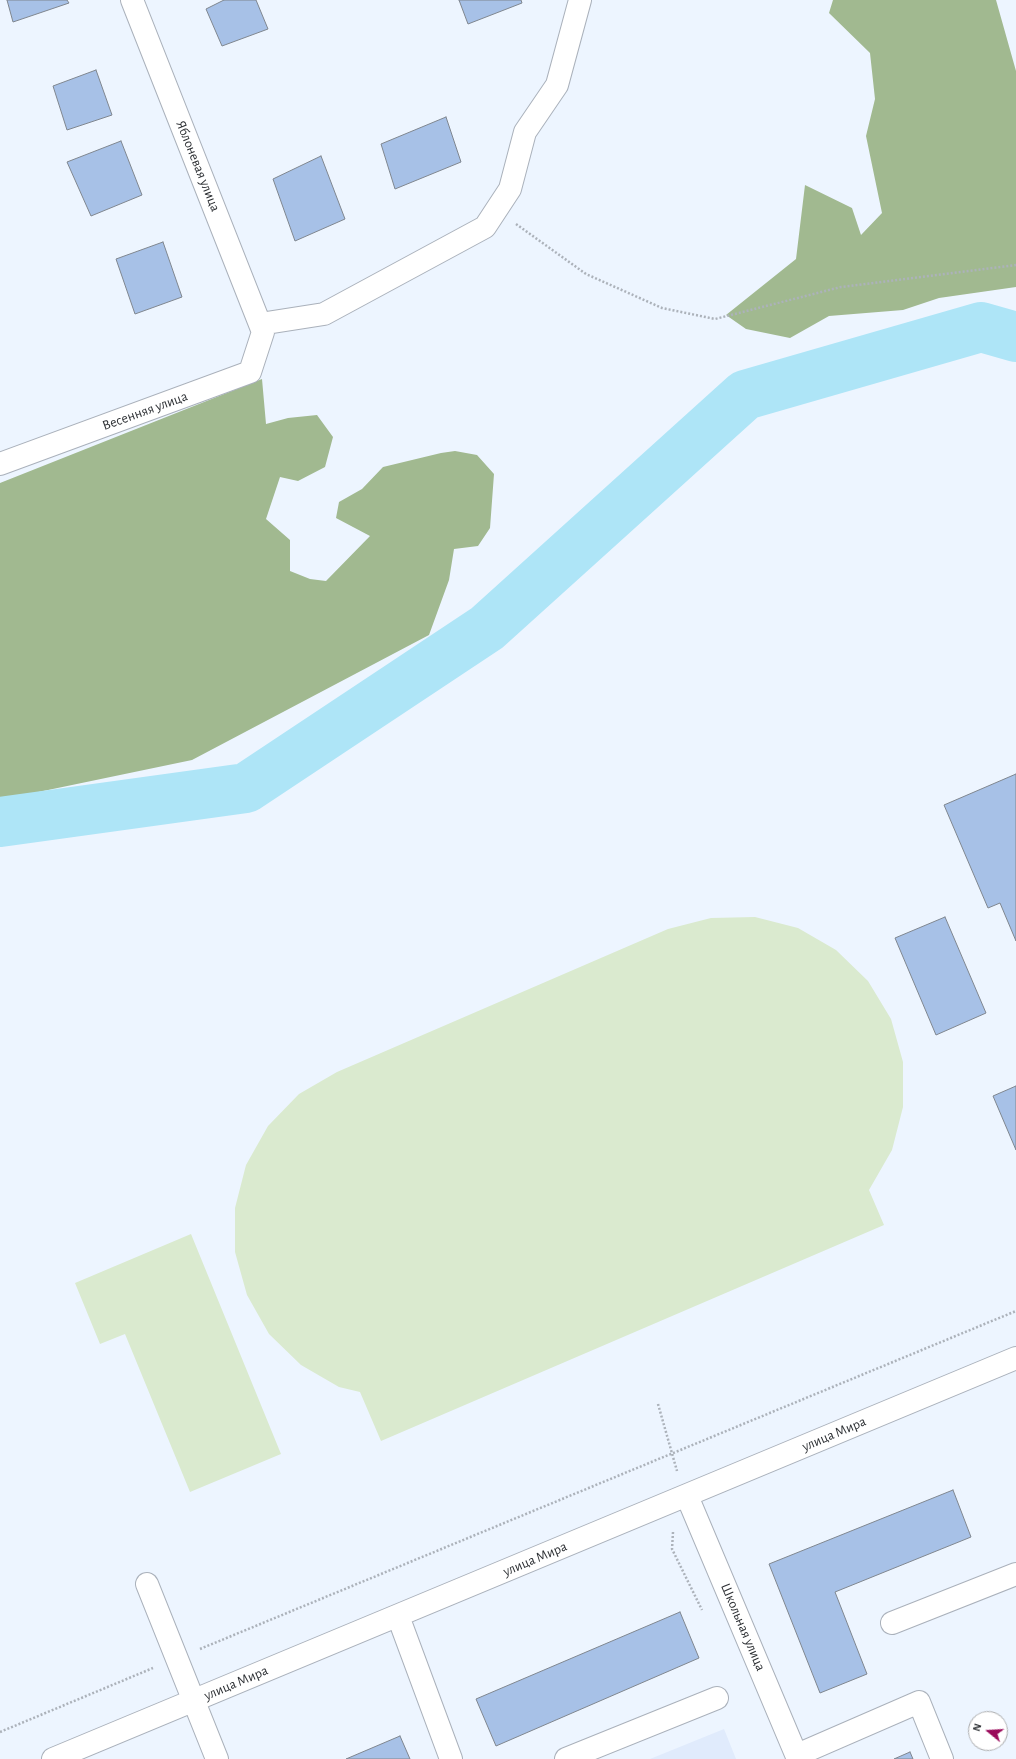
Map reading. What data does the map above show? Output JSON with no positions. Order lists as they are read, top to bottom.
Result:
{
  "streets": {
    "street": [
      "Яблоневая улица",
      "Весенняя улица",
      "улица Мира",
      "Школьная улица"
    ]
  },
  "crossings": [
    ["Яблоневая улица", "Весенняя улица"],
    ["улица Мира", "Школьная улица"]
  ],
  "north": "left"
}
